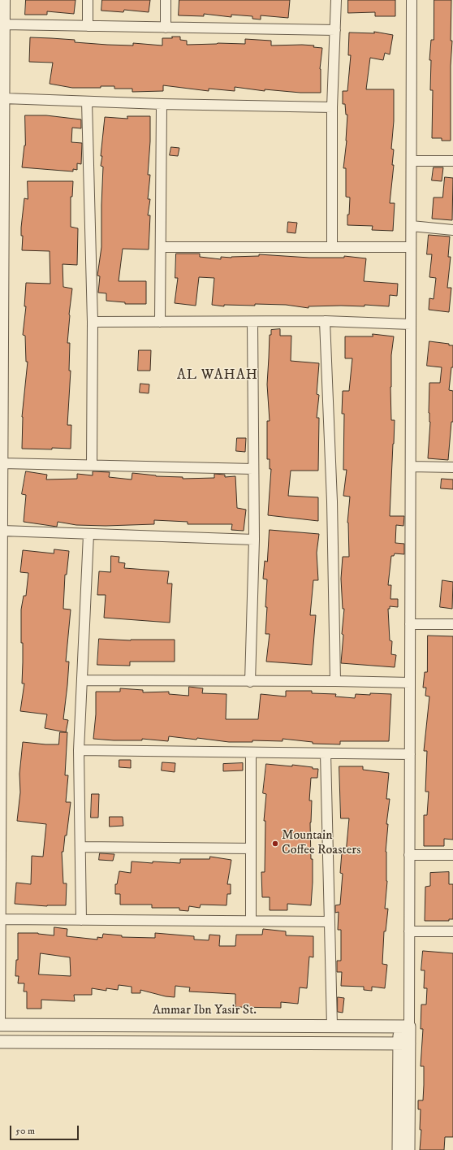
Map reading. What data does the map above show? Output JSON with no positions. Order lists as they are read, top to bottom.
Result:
{
  "streets": {
    "street": ["Ammar Ibn Yasir St."]
  },
  "districts": ["AL WAHAH"],
  "places": ["Mountain Coffee Roasters"],
  "scale_bar": "50 m"
}
